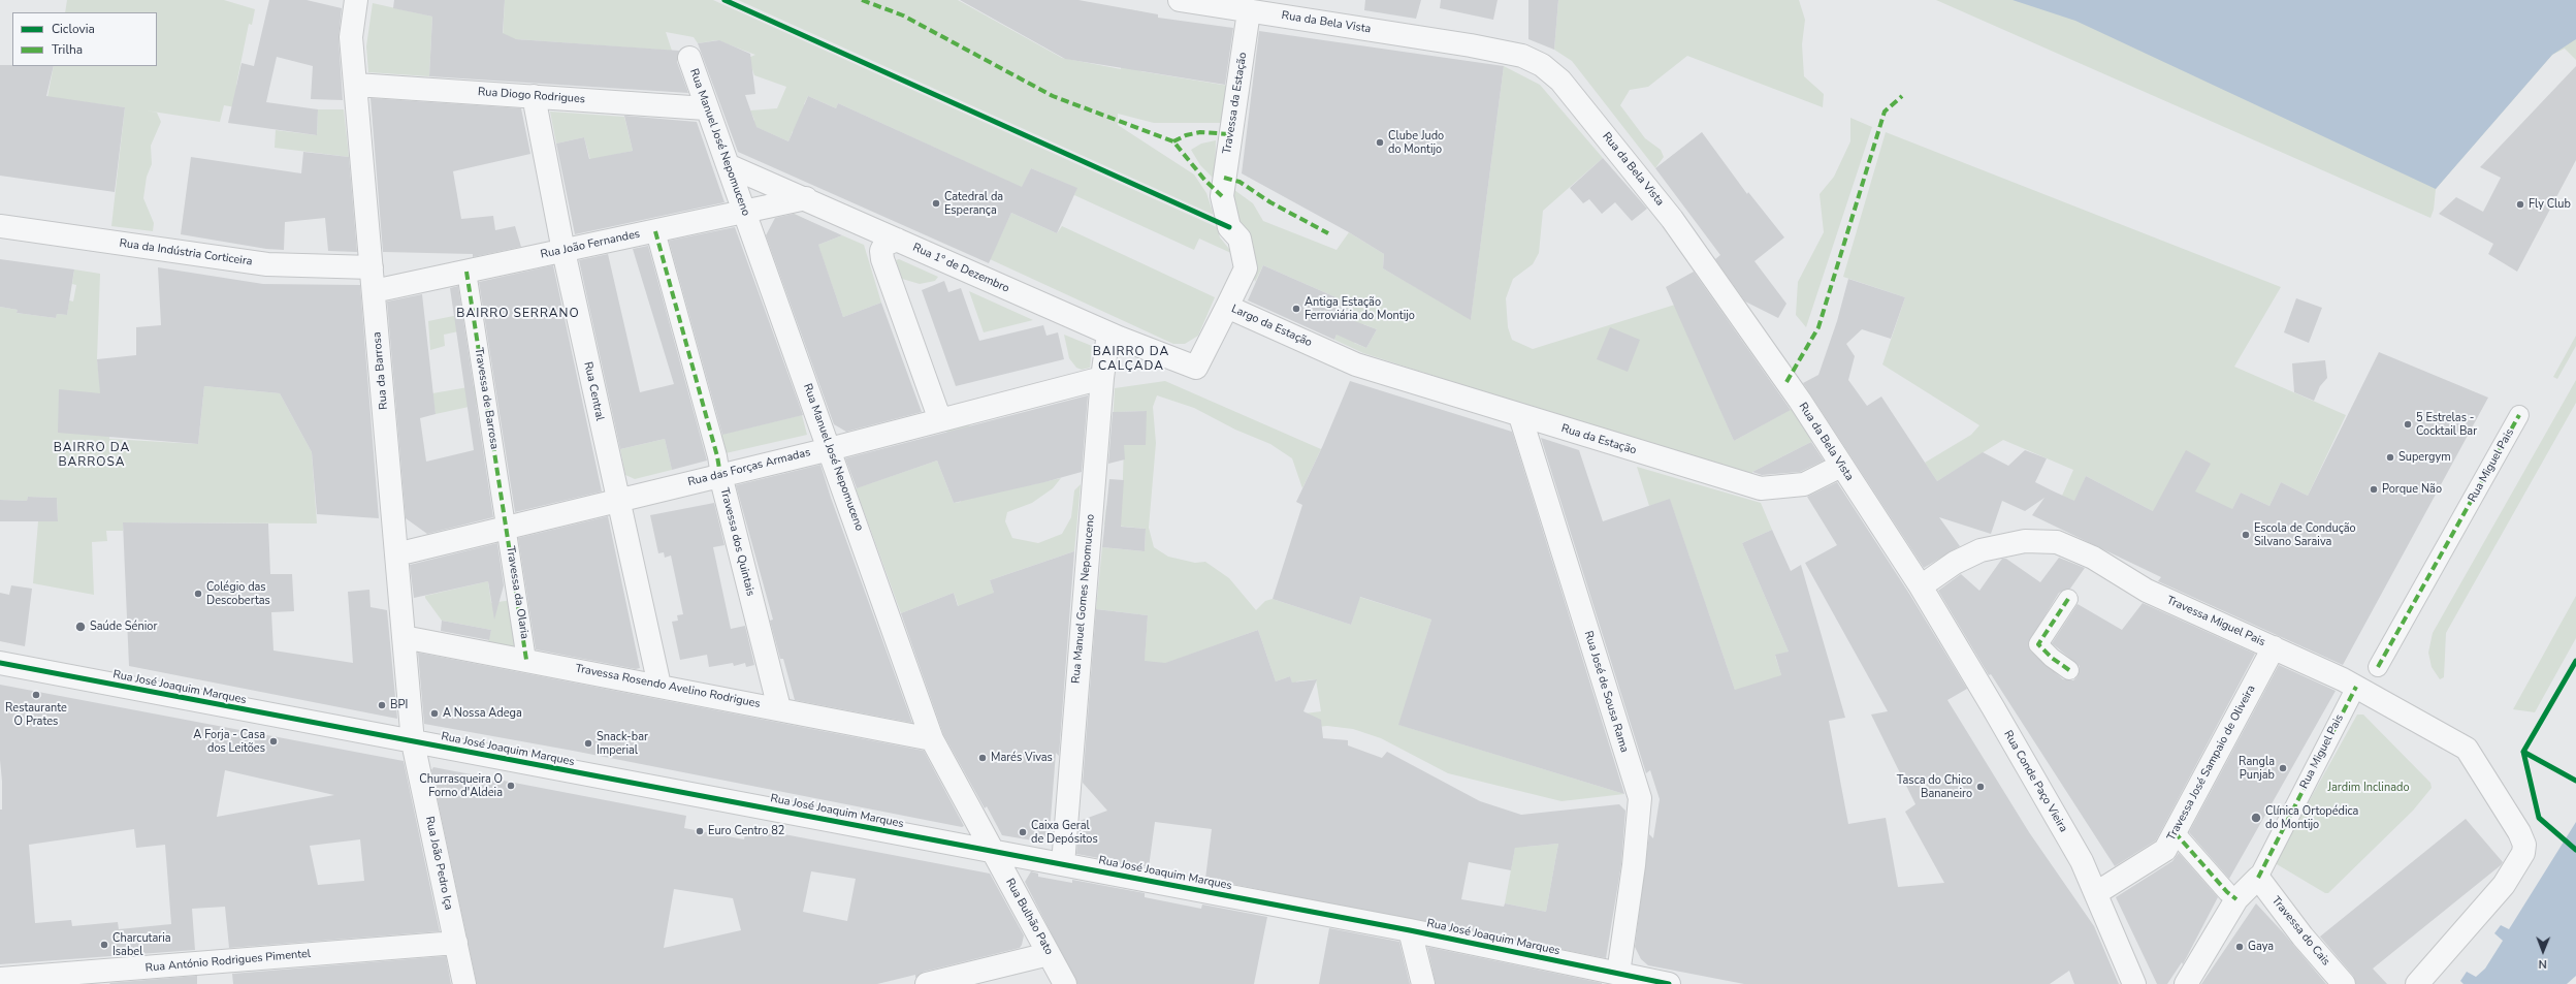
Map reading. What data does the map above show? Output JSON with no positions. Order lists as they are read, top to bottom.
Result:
{
  "streets": {
    "street": [
      "Rua da Bela Vista",
      "Rua Diogo Rodrigues",
      "Travessa da Estação",
      "Rua Manuel José Nepomuceno",
      "Rua João Fernandes",
      "Rua da Indústria Corticeira",
      "Rua 1º de Dezembro",
      "Largo da Estação",
      "Rua da Barrosa",
      "Rua Central",
      "Travessa de Barrosa",
      "Rua da Estação",
      "Rua Miguel Pais",
      "Rua das Forças Armadas",
      "Travessa dos Quintais",
      "Travessa da Olaria",
      "Rua Manuel Gomes Nepomuceno",
      "Travessa Miguel Pais",
      "Travessa Rosendo Avelino Rodrigues",
      "Rua José Joaquim Marques",
      "Rua José de Sousa Rama",
      "Travessa José Sampaio de Oliveira",
      "Rua Conde Paço Vieira",
      "Rua João Pedro Iça",
      "Rua Bulhão Pato",
      "Travessa do Cais",
      "Rua António Rodrigues Pimentel"
    ]
  },
  "crossings": [
    ["Rua da Bela Vista", "Travessa da Estação"],
    ["Rua da Bela Vista", "Rua da Estação"],
    ["Rua da Bela Vista", "Travessa Miguel Pais"],
    ["Rua da Bela Vista", "Rua Conde Paço Vieira"],
    ["Rua Diogo Rodrigues", "Rua Manuel José Nepomuceno"],
    ["Rua Diogo Rodrigues", "Rua da Barrosa"],
    ["Rua Diogo Rodrigues", "Rua Central"],
    ["Travessa da Estação", "Largo da Estação"],
    ["Rua Manuel José Nepomuceno", "Rua João Fernandes"],
    ["Rua Manuel José Nepomuceno", "Rua 1º de Dezembro"],
    ["Rua Manuel José Nepomuceno", "Rua das Forças Armadas"],
    ["Rua Manuel José Nepomuceno", "Travessa Rosendo Avelino Rodrigues"],
    ["Rua Manuel José Nepomuceno", "Rua José Joaquim Marques"],
    ["Rua Manuel José Nepomuceno", "Rua Bulhão Pato"],
    ["Rua João Fernandes", "Rua 1º de Dezembro"],
    ["Rua João Fernandes", "Rua da Barrosa"],
    ["Rua João Fernandes", "Rua Central"],
    ["Rua João Fernandes", "Travessa de Barrosa"],
    ["Rua João Fernandes", "Travessa dos Quintais"],
    ["Rua da Indústria Corticeira", "Rua da Barrosa"],
    ["Rua 1º de Dezembro", "Largo da Estação"],
    ["Rua 1º de Dezembro", "Rua Manuel Gomes Nepomuceno"],
    ["Largo da Estação", "Rua da Estação"],
    ["Rua da Barrosa", "Rua das Forças Armadas"],
    ["Rua da Barrosa", "Travessa Rosendo Avelino Rodrigues"],
    ["Rua da Barrosa", "Rua José Joaquim Marques"],
    ["Rua da Barrosa", "Rua João Pedro Iça"],
    ["Rua Central", "Rua das Forças Armadas"],
    ["Rua Central", "Travessa Rosendo Avelino Rodrigues"],
    ["Travessa de Barrosa", "Rua das Forças Armadas"],
    ["Travessa de Barrosa", "Travessa da Olaria"],
    ["Rua da Estação", "Rua José de Sousa Rama"],
    ["Rua Miguel Pais", "Travessa Miguel Pais"],
    ["Rua Miguel Pais", "Travessa do Cais"],
    ["Rua das Forças Armadas", "Travessa dos Quintais"],
    ["Rua das Forças Armadas", "Travessa da Olaria"],
    ["Rua das Forças Armadas", "Rua Manuel Gomes Nepomuceno"],
    ["Travessa dos Quintais", "Travessa Rosendo Avelino Rodrigues"],
    ["Travessa da Olaria", "Travessa Rosendo Avelino Rodrigues"],
    ["Rua Manuel Gomes Nepomuceno", "Rua José Joaquim Marques"],
    ["Travessa Miguel Pais", "Travessa José Sampaio de Oliveira"],
    ["Travessa Miguel Pais", "Rua Conde Paço Vieira"],
    ["Rua José Joaquim Marques", "Rua José de Sousa Rama"],
    ["Rua José Joaquim Marques", "Rua João Pedro Iça"],
    ["Rua José Joaquim Marques", "Rua Bulhão Pato"],
    ["Travessa José Sampaio de Oliveira", "Rua Conde Paço Vieira"],
    ["Rua João Pedro Iça", "Rua António Rodrigues Pimentel"]
  ],
  "districts": ["BAIRRO SERRANO", "BAIRRO DA CALÇADA", "BAIRRO DA BARROSA"],
  "parks": ["Jardim Inclinado"],
  "places": [
    "Clube Judo do Montijo",
    "Catedral da Esperança",
    "Fly Club",
    "Antiga Estação Ferroviária do Montijo",
    "5 Estrelas - Cocktail Bar",
    "Supergym",
    "Porque Não",
    "Escola de Condução Silvano Saraiva",
    "Colégio das Descobertas",
    "Saúde Sénior",
    "Restaurante O Prates",
    "BPI",
    "A Nossa Adega",
    "A Forja - Casa dos Leitões",
    "Snack-bar Imperial",
    "Marés Vivas",
    "Rangla Punjab",
    "Churrasqueira O Forno d'Aldeia",
    "Tasca do Chico Bananeiro",
    "Clínica Ortopédica do Montijo",
    "Euro Centro 82",
    "Caixa Geral de Depósitos",
    "Charcutaria Isabel",
    "Gaya"
  ],
  "legend": ["Ciclovia", "Trilha"],
  "north": "bottom"
}
